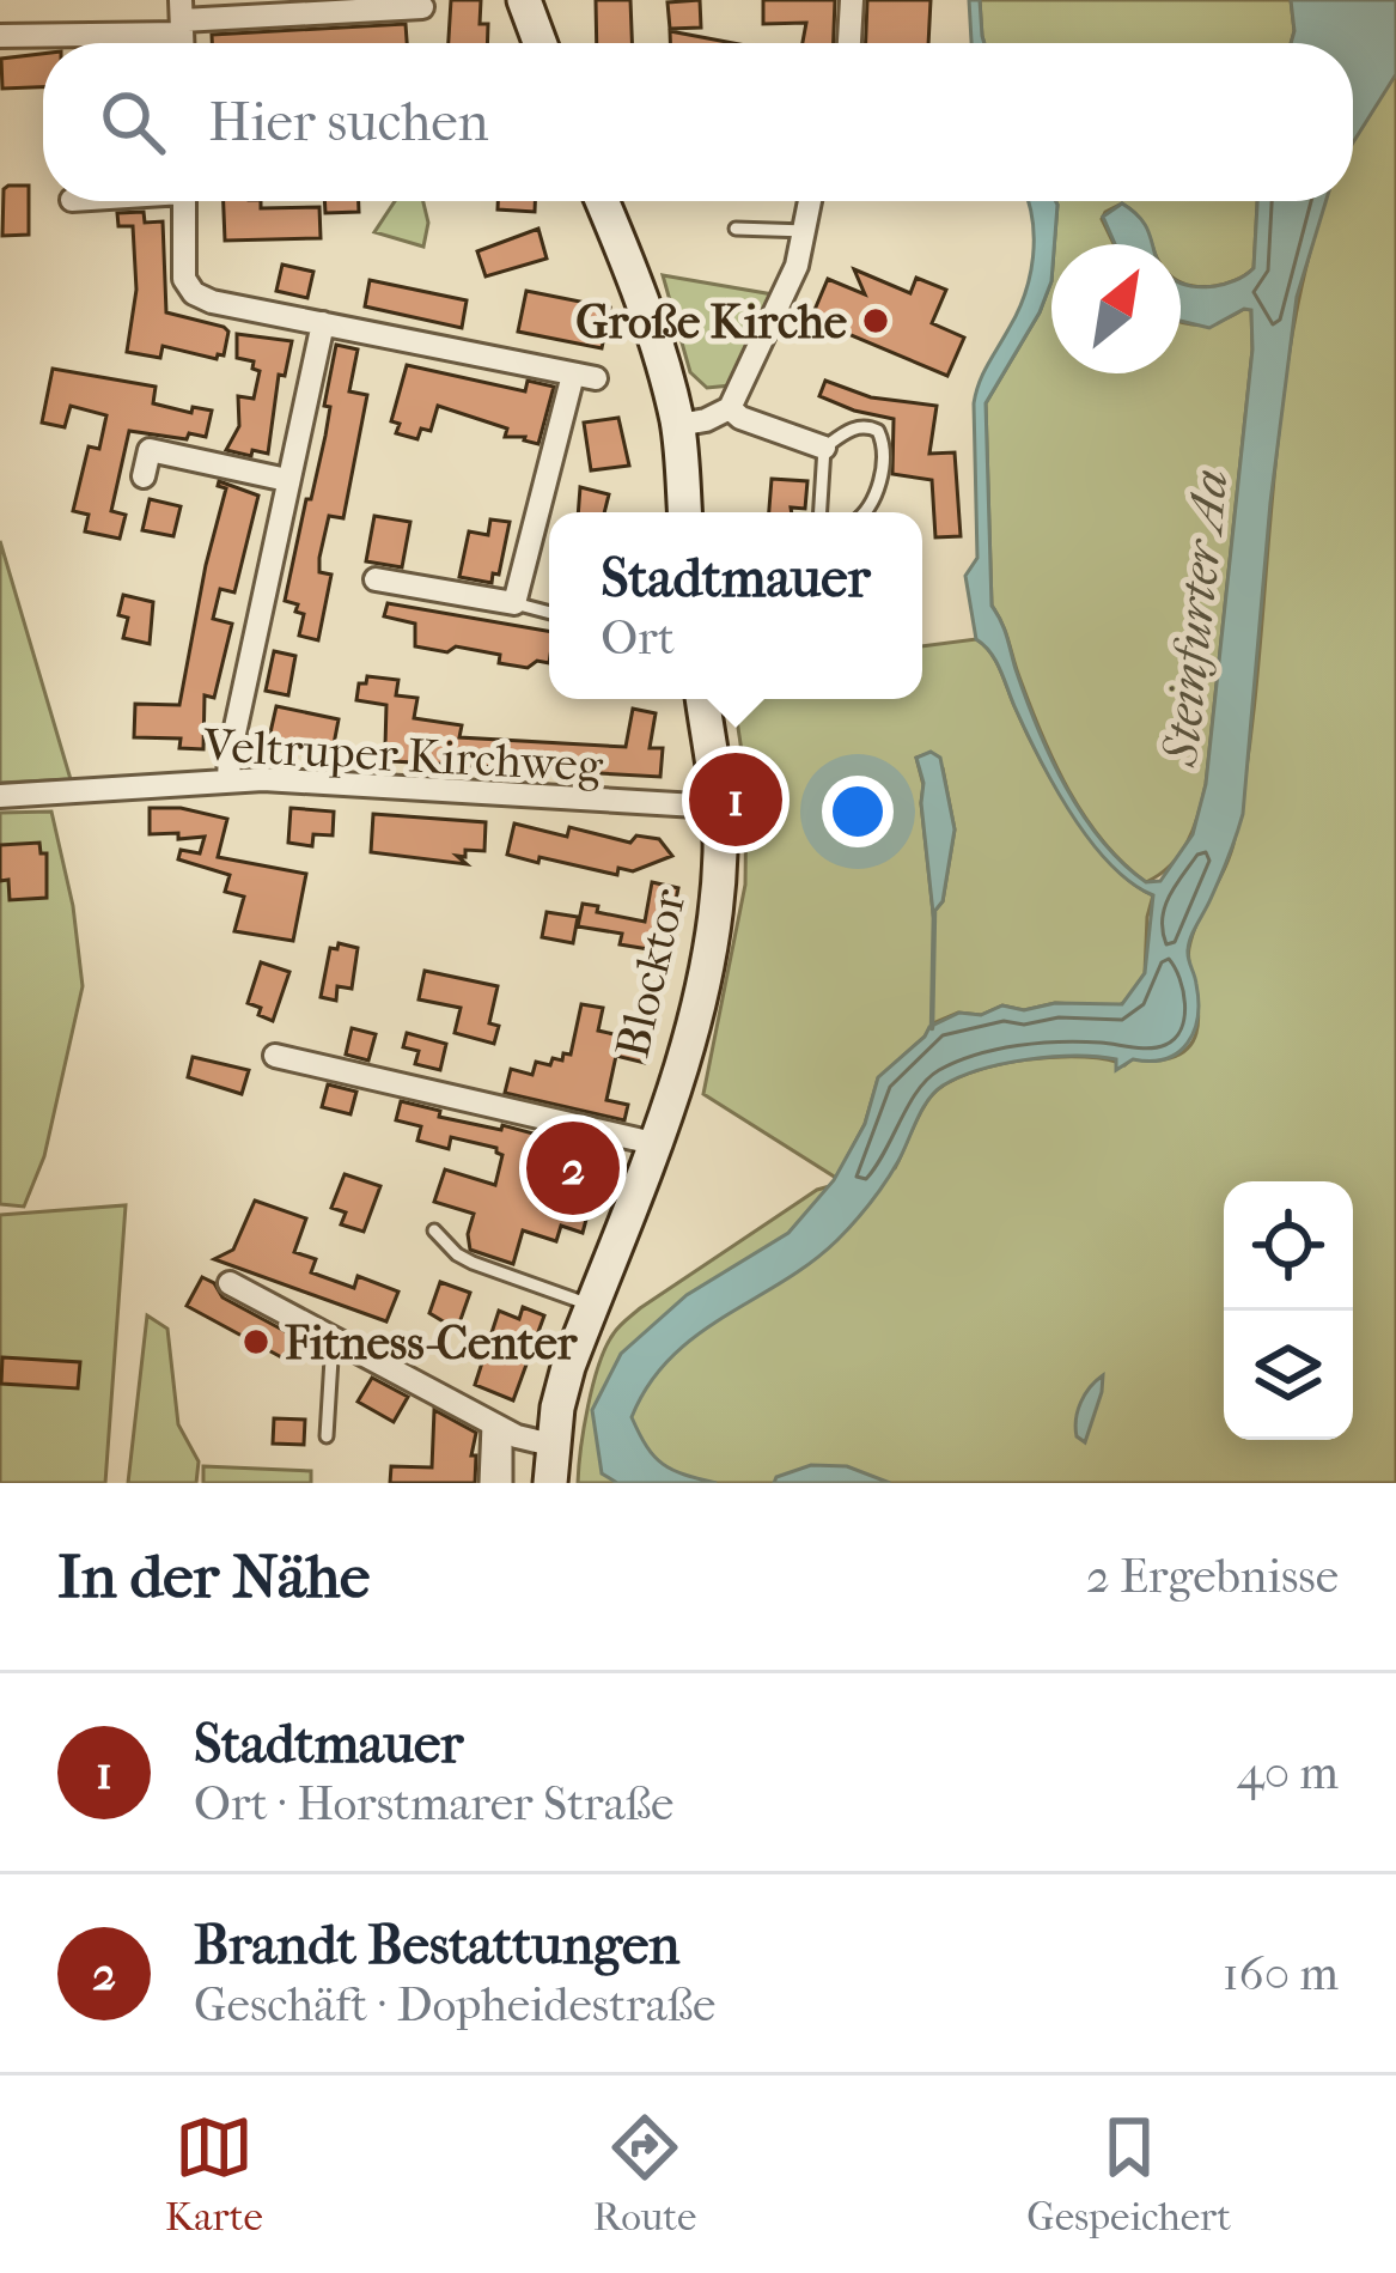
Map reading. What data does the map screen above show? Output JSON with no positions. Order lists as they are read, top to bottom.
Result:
{
  "streets": {
    "main road": ["Blocktor"],
    "street": ["Veltruper Kirchweg"]
  },
  "crossings": [
    ["Veltruper Kirchweg", "Blocktor"]
  ],
  "water": ["Steinfurter Aa"],
  "places": ["Große Kirche", "Fitness-Center"],
  "north": "top right",
  "page": {
    "search": "Hier suchen",
    "popup": ["Stadtmauer", "Ort"],
    "pins": ["1", "2"],
    "heading": ["In der Nähe", "2 Ergebnisse"],
    "list": [
      {
        "mark": "1",
        "name": "Stadtmauer",
        "note": "Ort · Horstmarer Straße",
        "value": "40 m"
      },
      {
        "mark": "2",
        "name": "Brandt Bestattungen",
        "note": "Geschäft · Dopheidestraße",
        "value": "160 m"
      }
    ],
    "nav": ["Karte", "Route", "Gespeichert"]
  }
}
